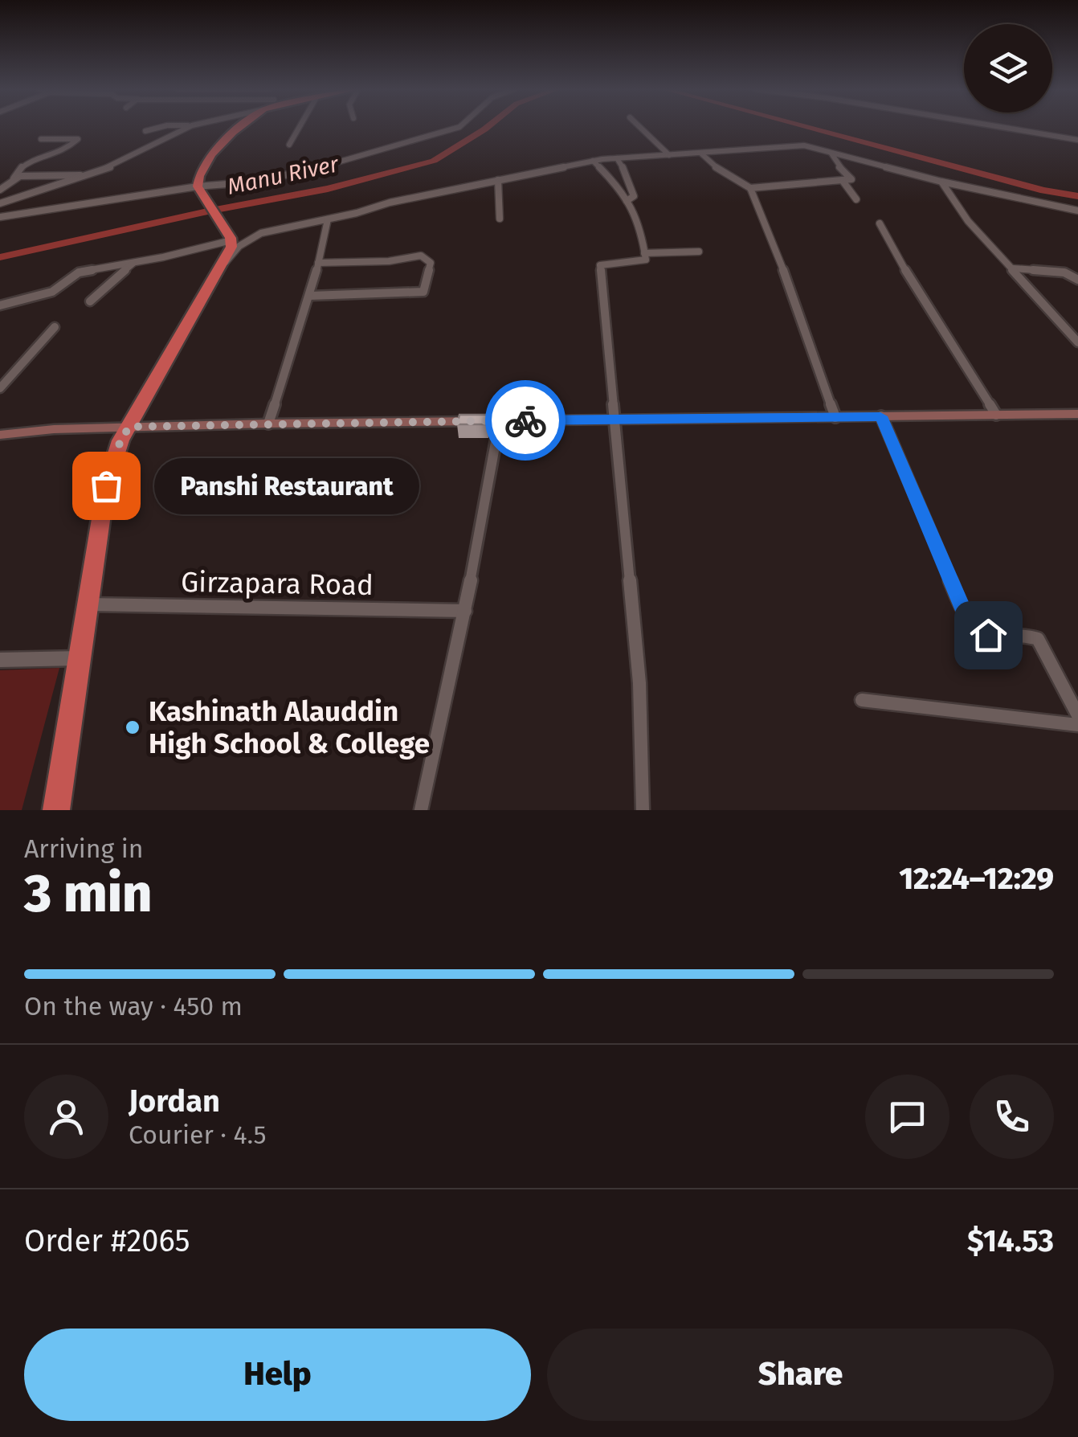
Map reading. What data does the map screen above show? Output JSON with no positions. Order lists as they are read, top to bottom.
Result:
{
  "streets": {
    "street": ["Girzapara Road"]
  },
  "water": ["Manu River"],
  "places": ["Panshi Restaurant", "Kashinath Alauddin High School & College"],
  "page": {
    "bubble": "Panshi Restaurant",
    "heading": ["3 min", "Arriving in", "12:24–12:29"],
    "panel": [
      "Jordan",
      "Courier · 4.5",
      "Order #2065",
      "$14.53"
    ],
    "bar": "On the way · 450 m",
    "buttons": ["Help", "Share"]
  }
}
